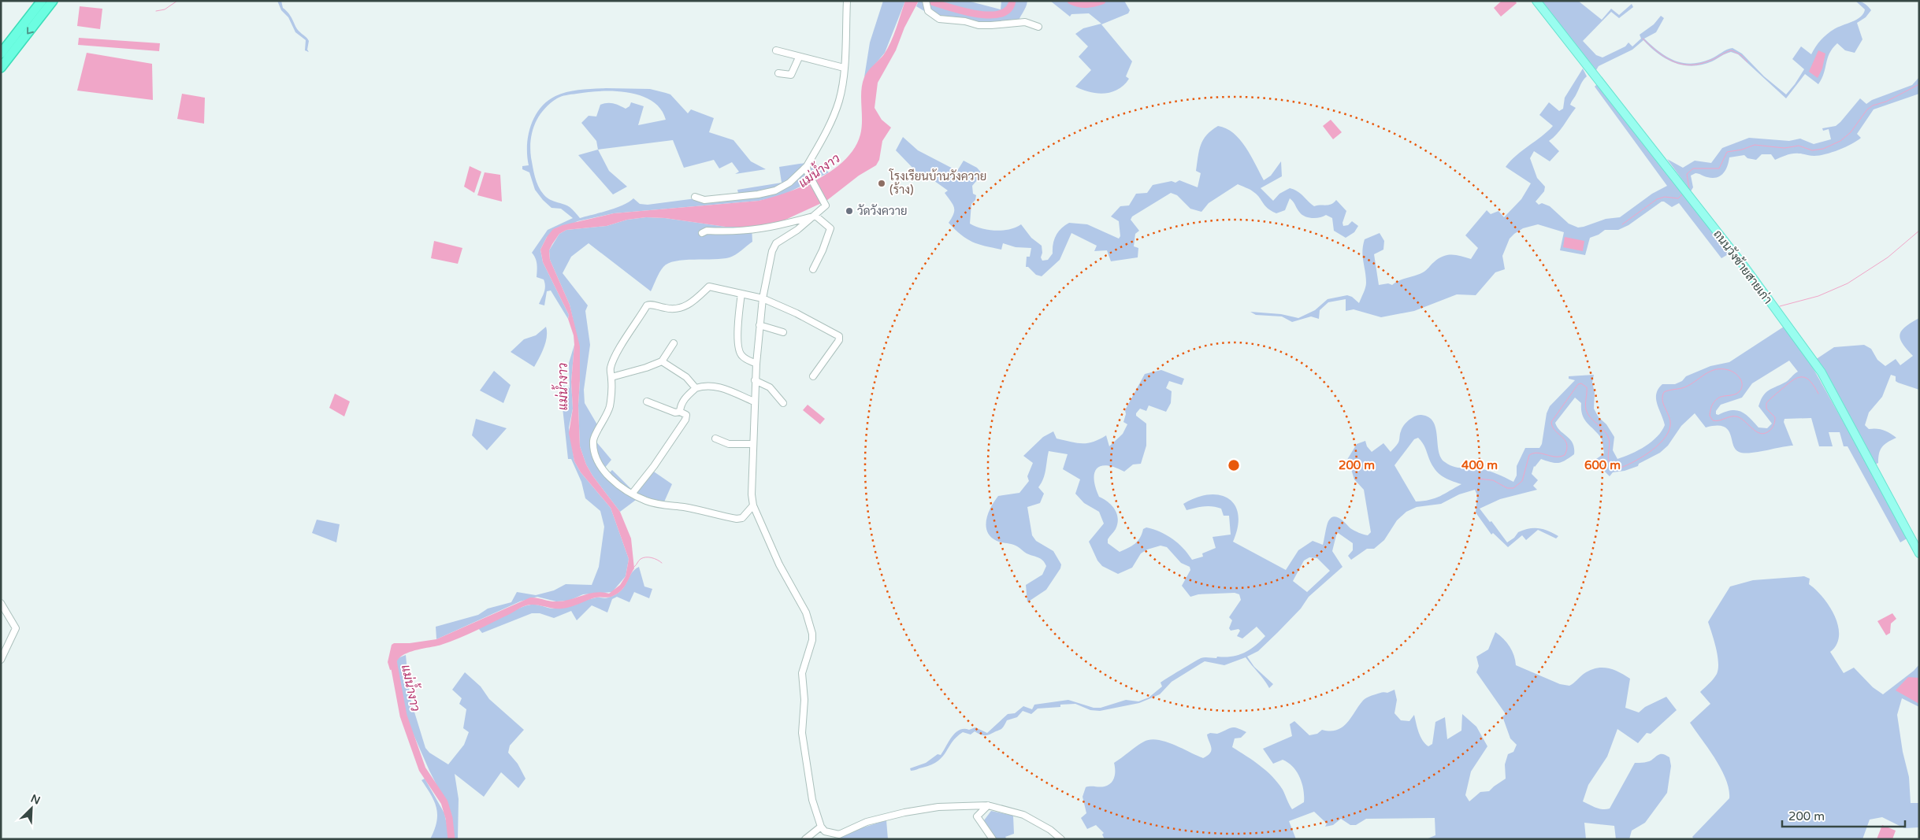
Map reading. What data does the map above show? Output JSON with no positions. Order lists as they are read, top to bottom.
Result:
{
  "streets": {
    "main road": ["ถนนวังซ้ายสายเก่า"]
  },
  "water": ["แม่น้ำงาว"],
  "places": ["โรงเรียนบ้านวังควาย (ร้าง)", "วัดวังควาย"],
  "scale_bar": "200 m",
  "north": "top right",
  "rings": ["200 m", "400 m", "600 m"]
}
